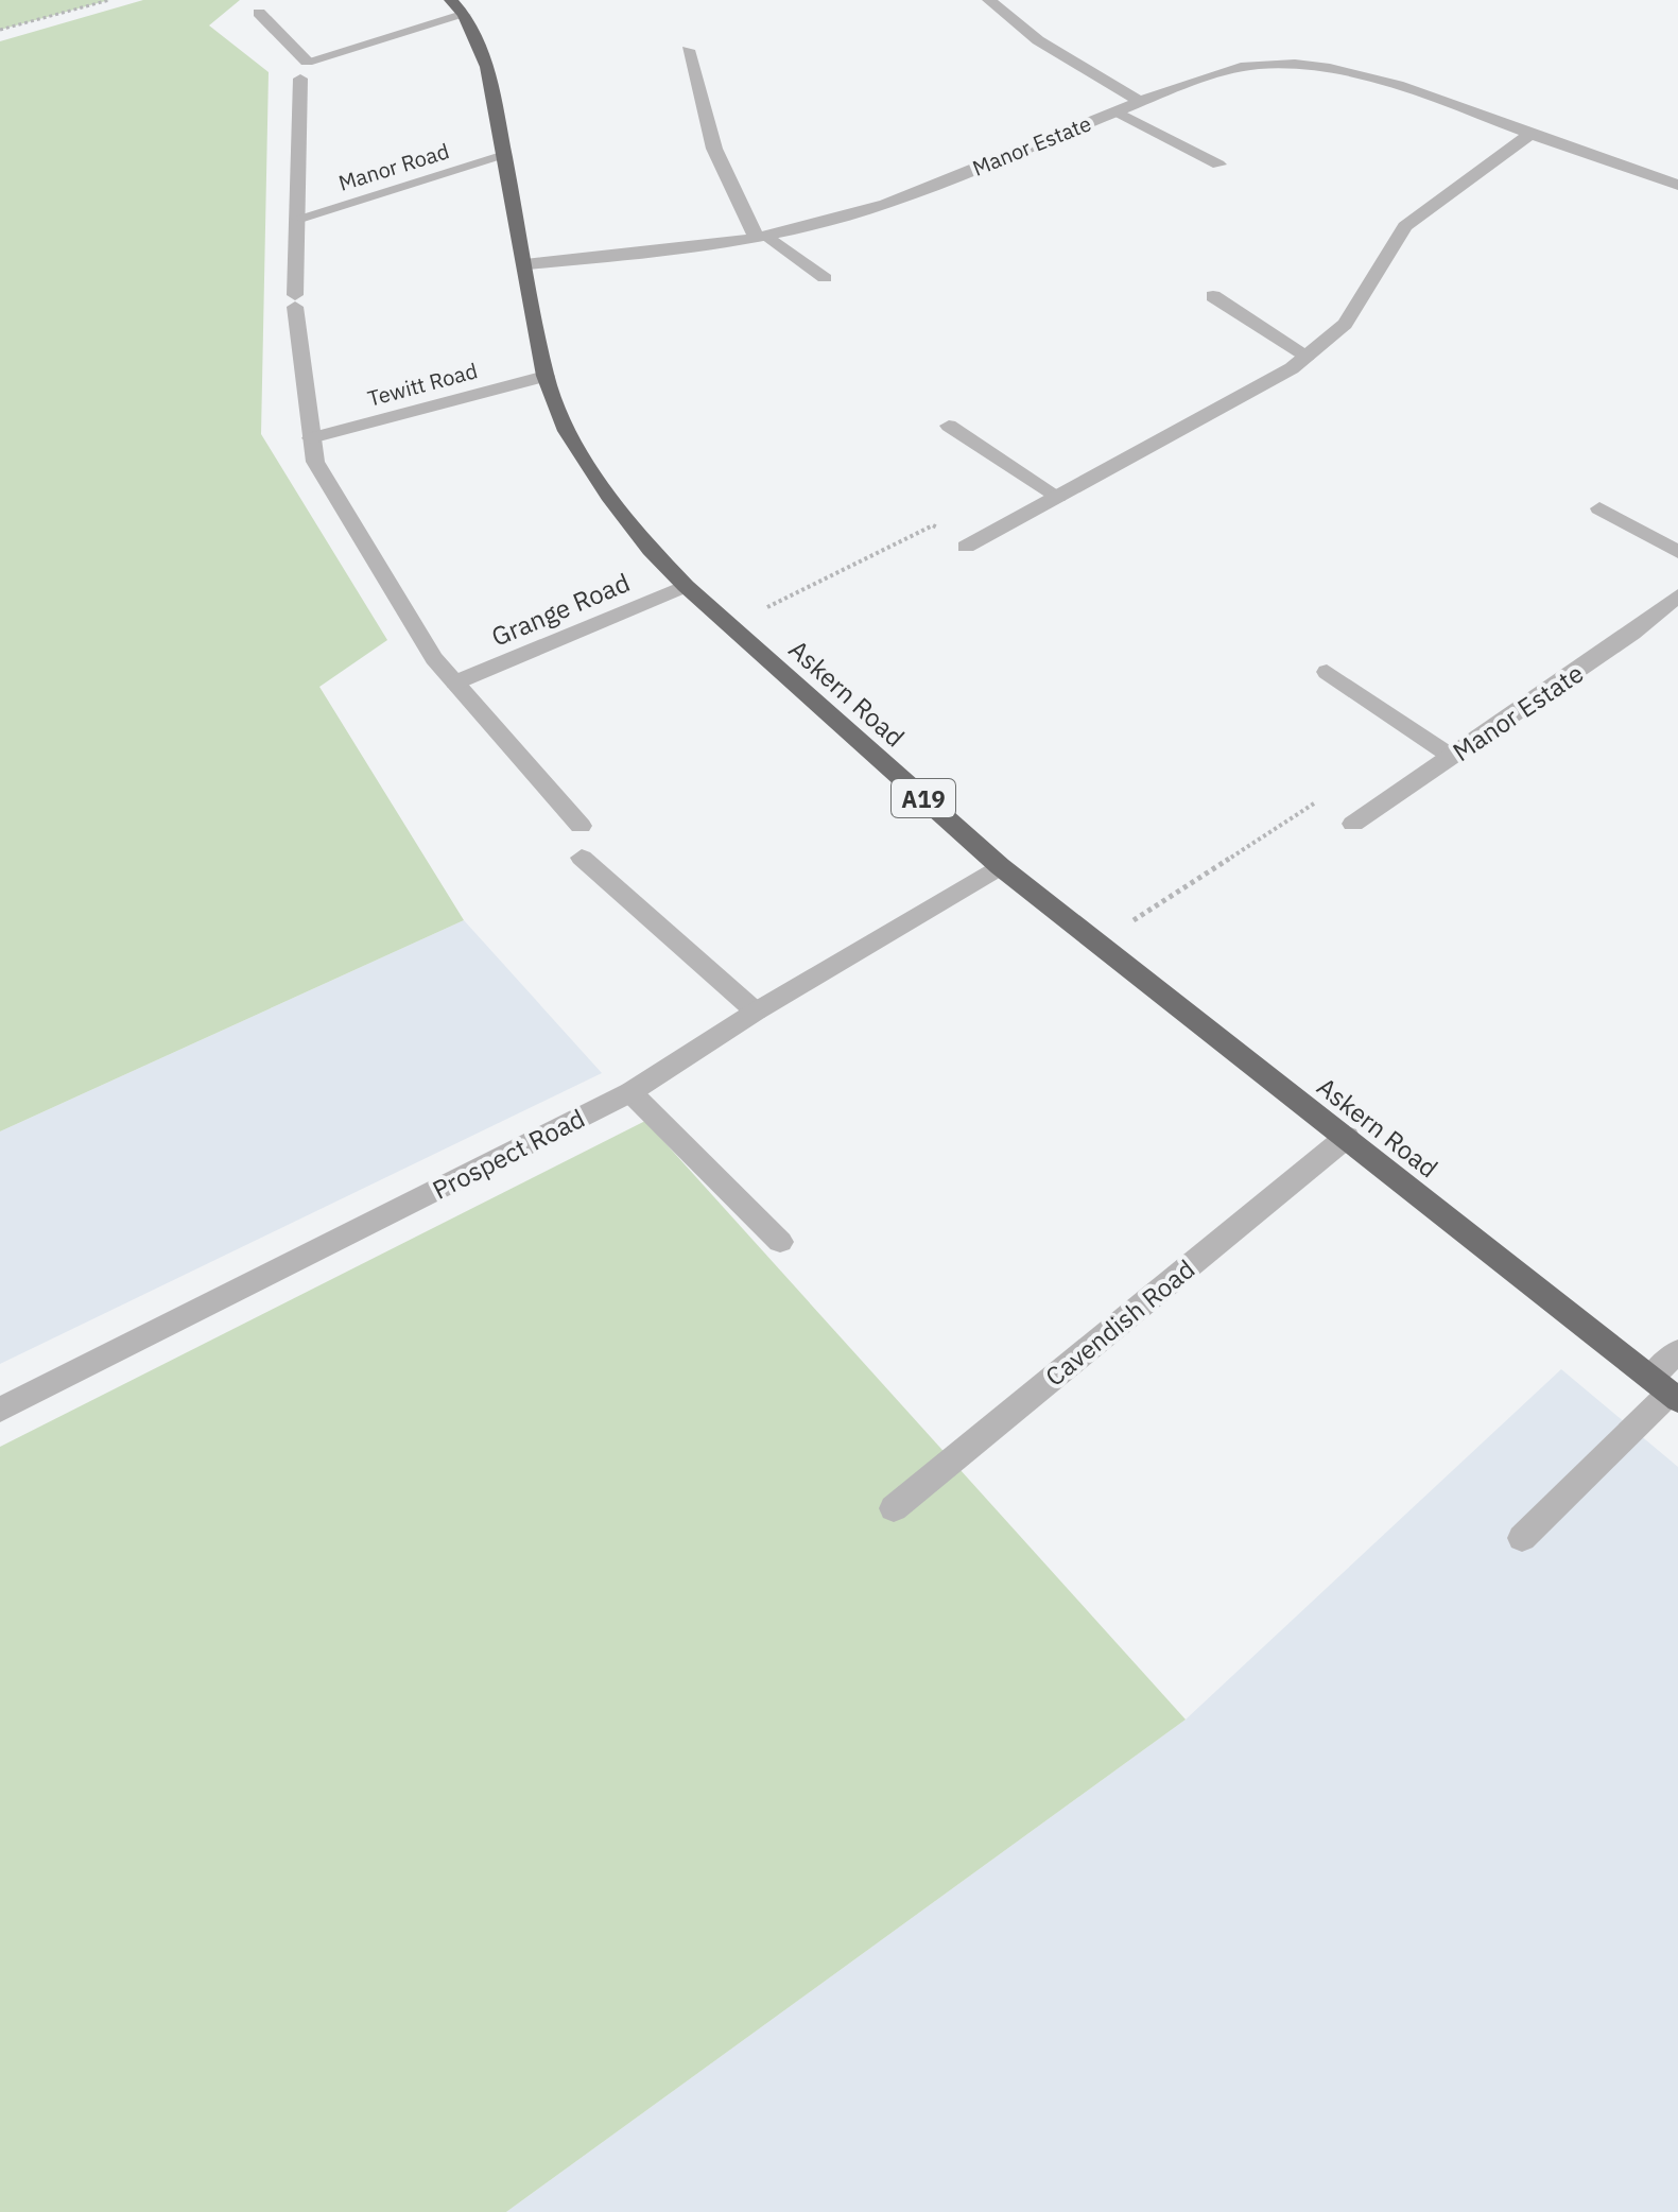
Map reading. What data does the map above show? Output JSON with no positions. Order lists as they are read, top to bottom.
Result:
{
  "streets": {
    "highway": ["Askern Road", "A19"],
    "street": [
      "Manor Estate",
      "Manor Road",
      "Tewitt Road",
      "Grange Road",
      "Prospect Road",
      "Cavendish Road"
    ]
  },
  "crossings": [
    ["Manor Estate", "Askern Road"],
    ["Manor Road", "Askern Road"],
    ["Tewitt Road", "Askern Road"],
    ["Grange Road", "Askern Road"],
    ["Askern Road", "Prospect Road"],
    ["Askern Road", "Cavendish Road"]
  ]
}
